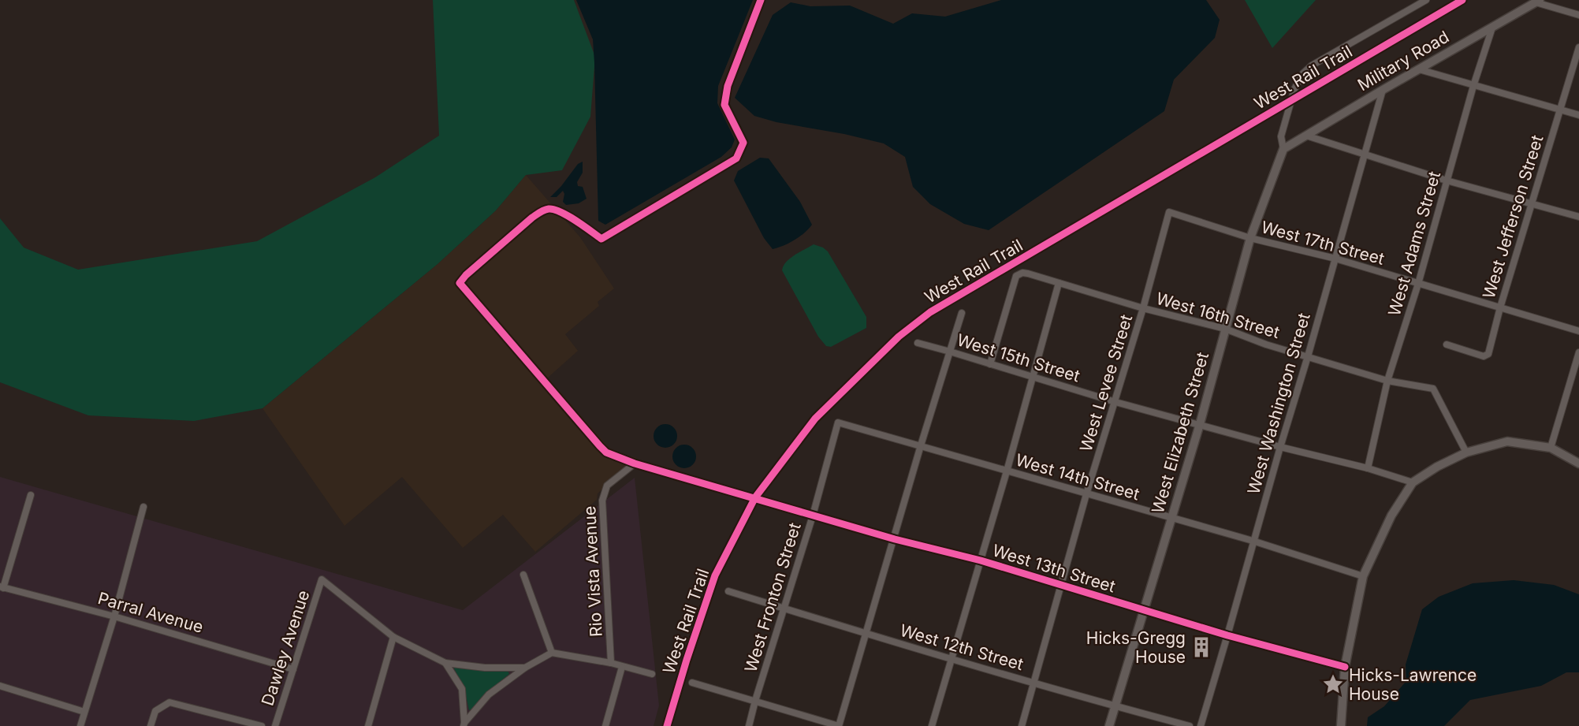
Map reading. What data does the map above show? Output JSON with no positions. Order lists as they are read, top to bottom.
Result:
{
  "streets": {
    "street": [
      "Military Road",
      "West Jefferson Street",
      "West 17th Street",
      "West Adams Street",
      "West 16th Street",
      "West 15th Street",
      "West Levee Street",
      "West Washington Street",
      "West Elizabeth Street",
      "West 14th Street",
      "West 13th Street",
      "Rio Vista Avenue",
      "West Fronton Street",
      "Parral Avenue",
      "West 12th Street",
      "Dawley Avenue"
    ],
    "cycle path": ["West Rail Trail"]
  },
  "crossings": [
    ["Military Road", "West Adams Street"],
    ["Military Road", "West Washington Street"],
    ["Military Road", "West Elizabeth Street"],
    ["West Jefferson Street", "West 17th Street"],
    ["West 17th Street", "West Adams Street"],
    ["West 17th Street", "West Levee Street"],
    ["West 17th Street", "West Washington Street"],
    ["West 17th Street", "West Elizabeth Street"],
    ["West Adams Street", "West 16th Street"],
    ["West Adams Street", "West 15th Street"],
    ["West 16th Street", "West 15th Street"],
    ["West 16th Street", "West Levee Street"],
    ["West 16th Street", "West Washington Street"],
    ["West 16th Street", "West Elizabeth Street"],
    ["West 15th Street", "West Levee Street"],
    ["West 15th Street", "West Washington Street"],
    ["West 15th Street", "West Elizabeth Street"],
    ["West Levee Street", "West 14th Street"],
    ["West Levee Street", "West 13th Street"],
    ["West Levee Street", "West 12th Street"],
    ["West Washington Street", "West 14th Street"],
    ["West Washington Street", "West 13th Street"],
    ["West Elizabeth Street", "West 14th Street"],
    ["West Elizabeth Street", "West 13th Street"],
    ["West Elizabeth Street", "West 12th Street"],
    ["West 14th Street", "West Fronton Street"],
    ["West 13th Street", "Rio Vista Avenue"],
    ["West 13th Street", "West Fronton Street"],
    ["West Fronton Street", "West 12th Street"],
    ["Parral Avenue", "Dawley Avenue"]
  ],
  "places": {
    "building": ["Hicks-Gregg House"],
    "place": ["Hicks-Lawrence House"]
  }
}
